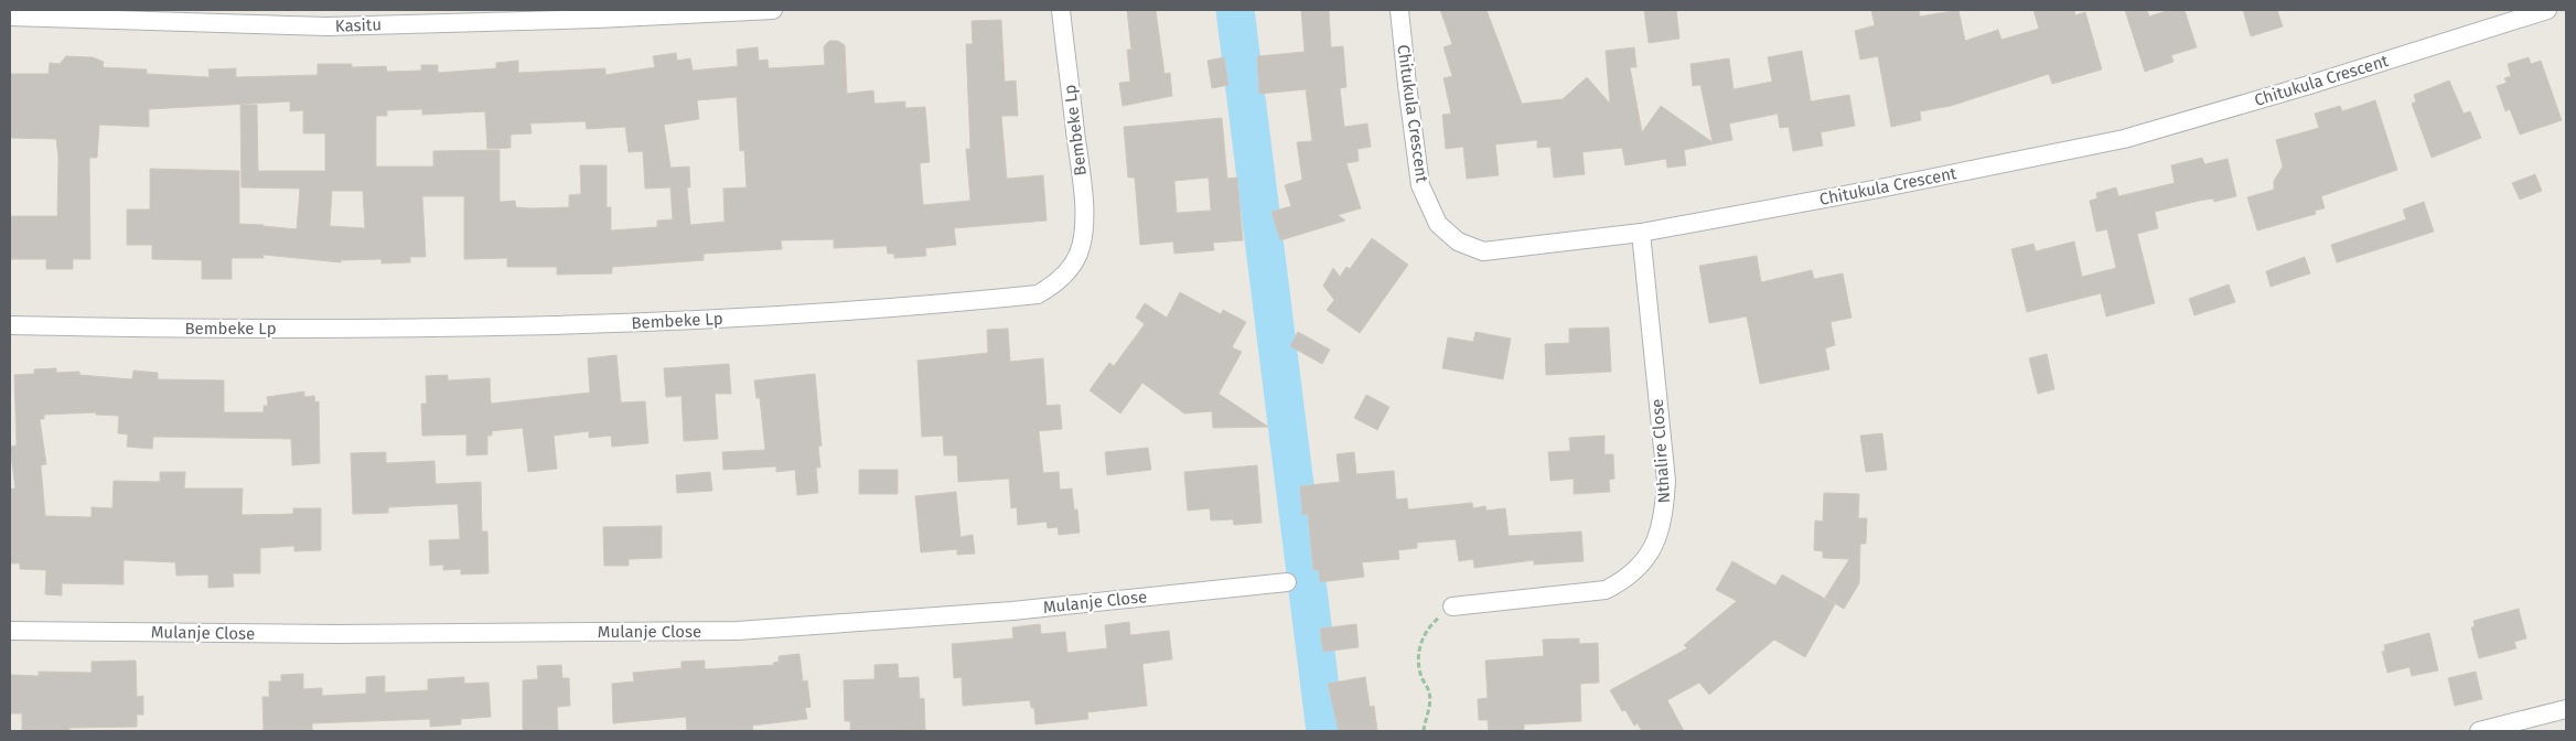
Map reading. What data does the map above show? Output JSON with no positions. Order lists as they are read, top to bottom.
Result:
{
  "streets": {
    "street": [
      "Kasitu",
      "Chitukula Crescent",
      "Bembeke Lp",
      "Nthalire Close",
      "Mulanje Close"
    ]
  },
  "crossings": [
    ["Chitukula Crescent", "Nthalire Close"]
  ]
}
